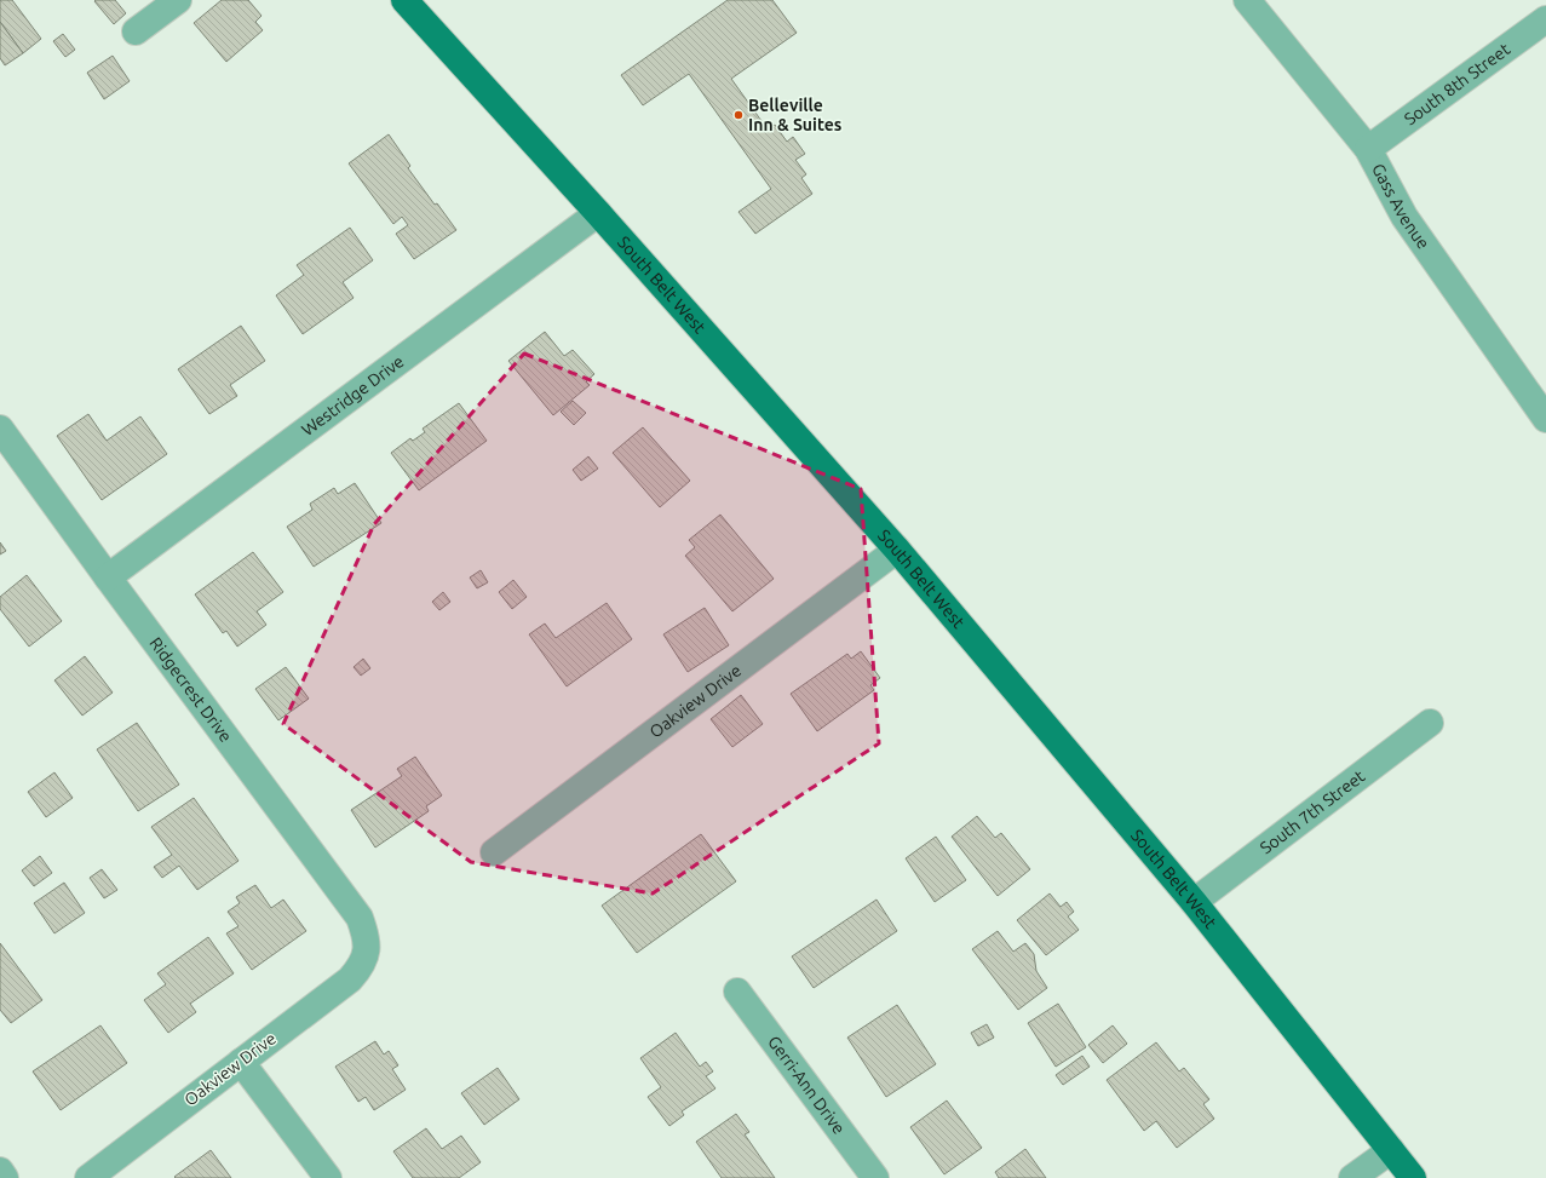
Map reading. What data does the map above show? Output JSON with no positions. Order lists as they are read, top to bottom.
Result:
{
  "streets": {
    "main road": ["South Belt West"],
    "street": [
      "South 8th Street",
      "Gass Avenue",
      "Westridge Drive",
      "Ridgecrest Drive",
      "Oakview Drive",
      "South 7th Street",
      "Gerri-Ann Drive"
    ]
  },
  "crossings": [
    ["South 8th Street", "Gass Avenue"],
    ["South Belt West", "Westridge Drive"],
    ["South Belt West", "Oakview Drive"],
    ["South Belt West", "South 7th Street"],
    ["Westridge Drive", "Ridgecrest Drive"],
    ["Ridgecrest Drive", "Oakview Drive"]
  ],
  "places": ["Belleville Inn & Suites"]
}
